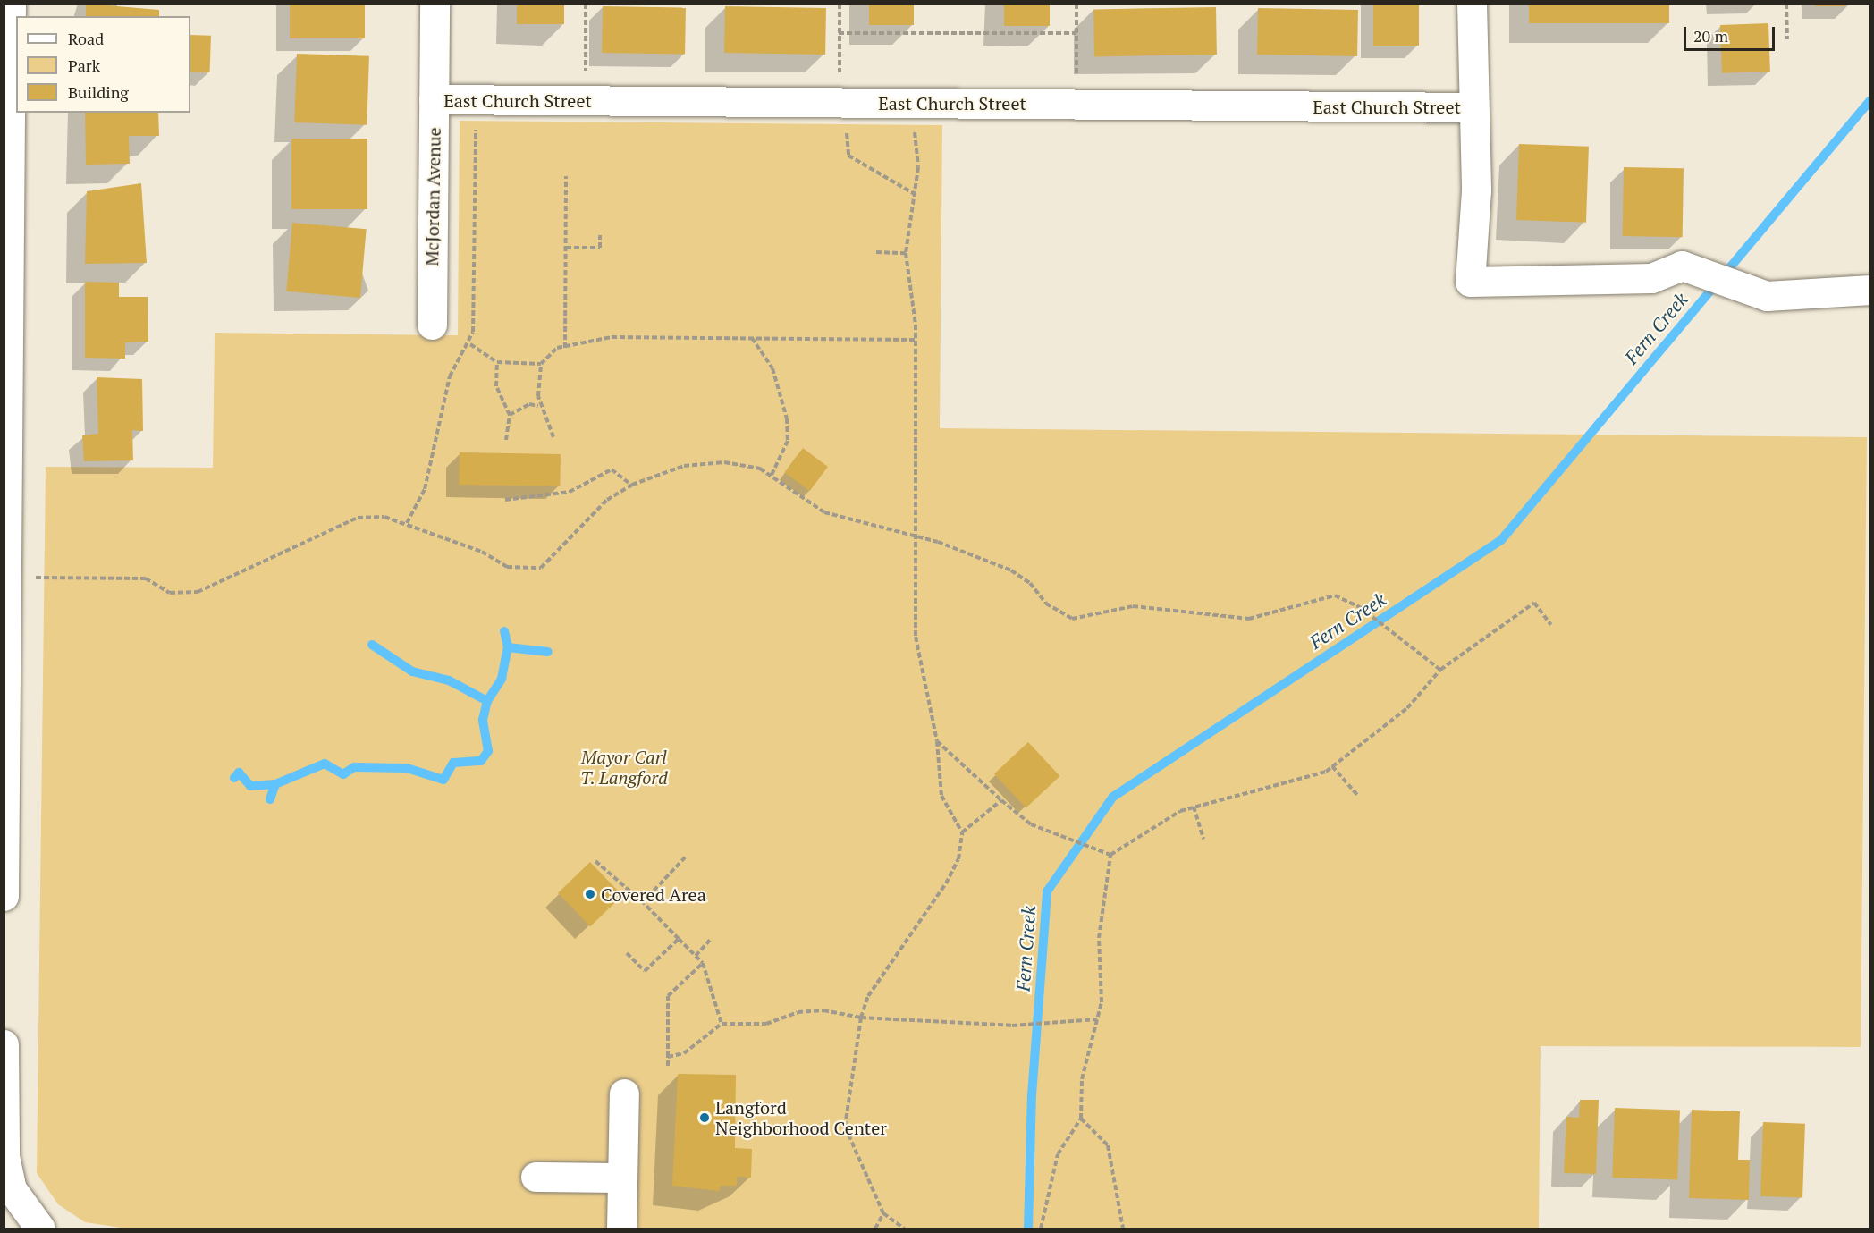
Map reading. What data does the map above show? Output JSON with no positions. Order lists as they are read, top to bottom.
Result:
{
  "streets": {
    "street": ["East Church Street", "McJordan Avenue"]
  },
  "crossings": [
    ["East Church Street", "McJordan Avenue"]
  ],
  "water": ["Fern Creek"],
  "parks": ["Mayor Carl T. Langford"],
  "places": ["Covered Area", "Langford Neighborhood Center"],
  "legend": ["Road", "Park", "Building"],
  "scale_bar": "20 m"
}
